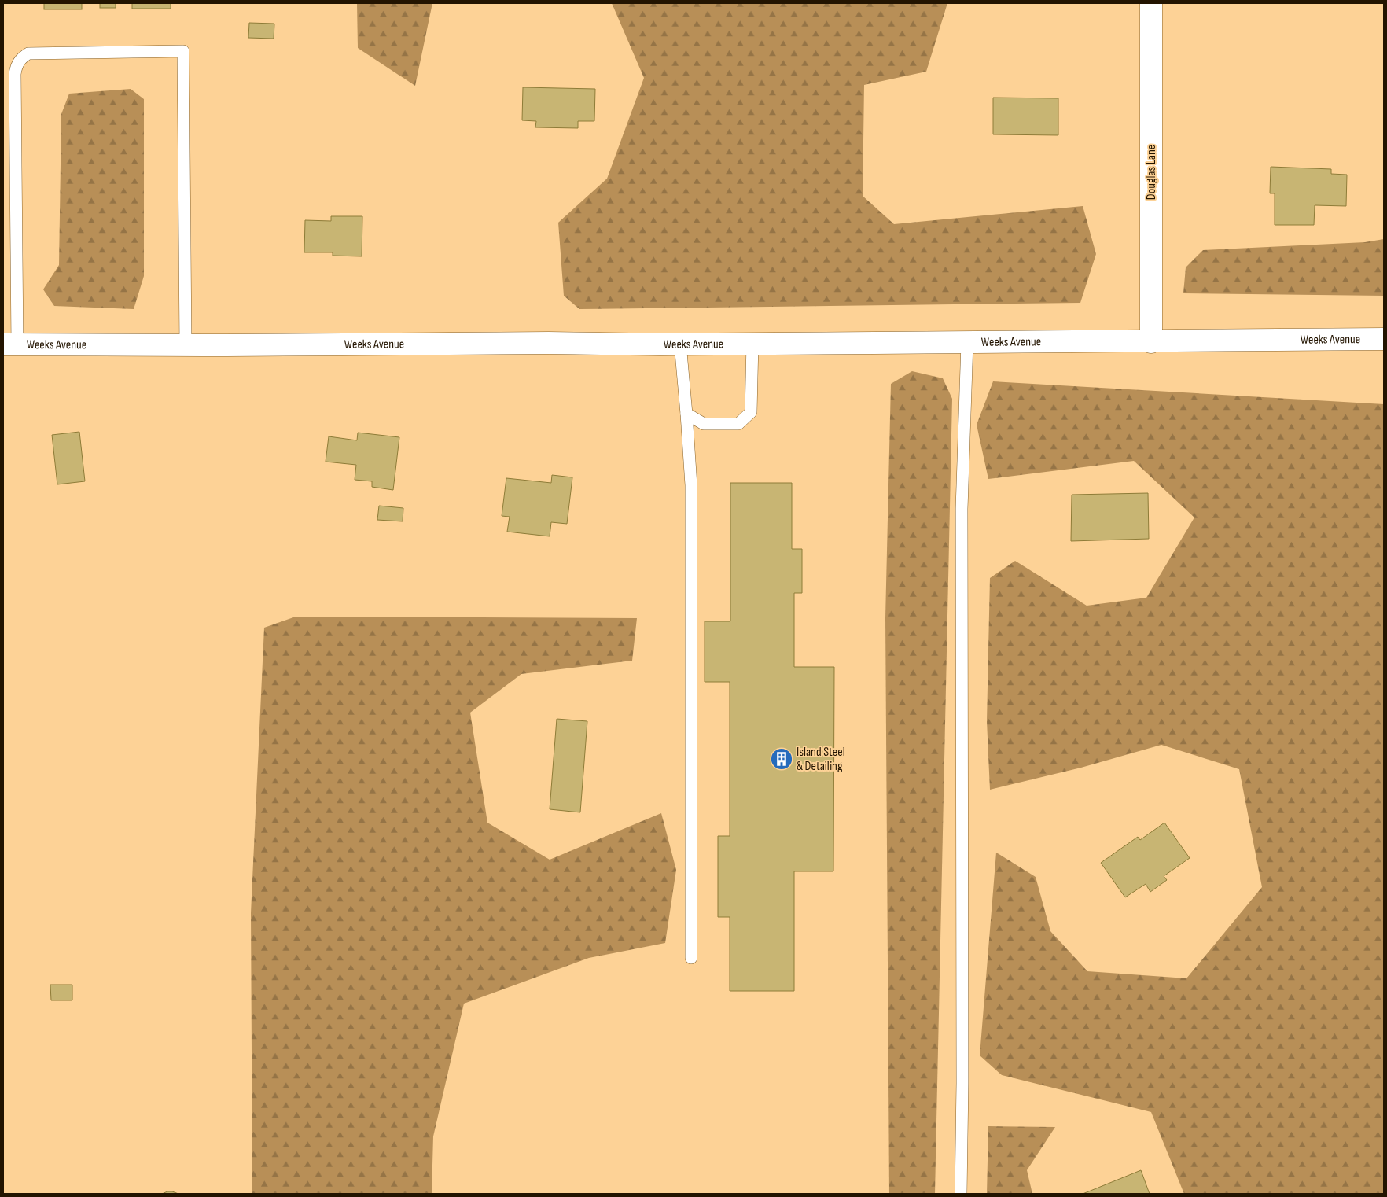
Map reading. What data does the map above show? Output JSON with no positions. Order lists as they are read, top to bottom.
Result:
{
  "streets": {
    "street": ["Douglas Lane", "Weeks Avenue"]
  },
  "crossings": [
    ["Douglas Lane", "Weeks Avenue"]
  ],
  "places": {
    "building": ["Island Steel & Detailing"]
  }
}
